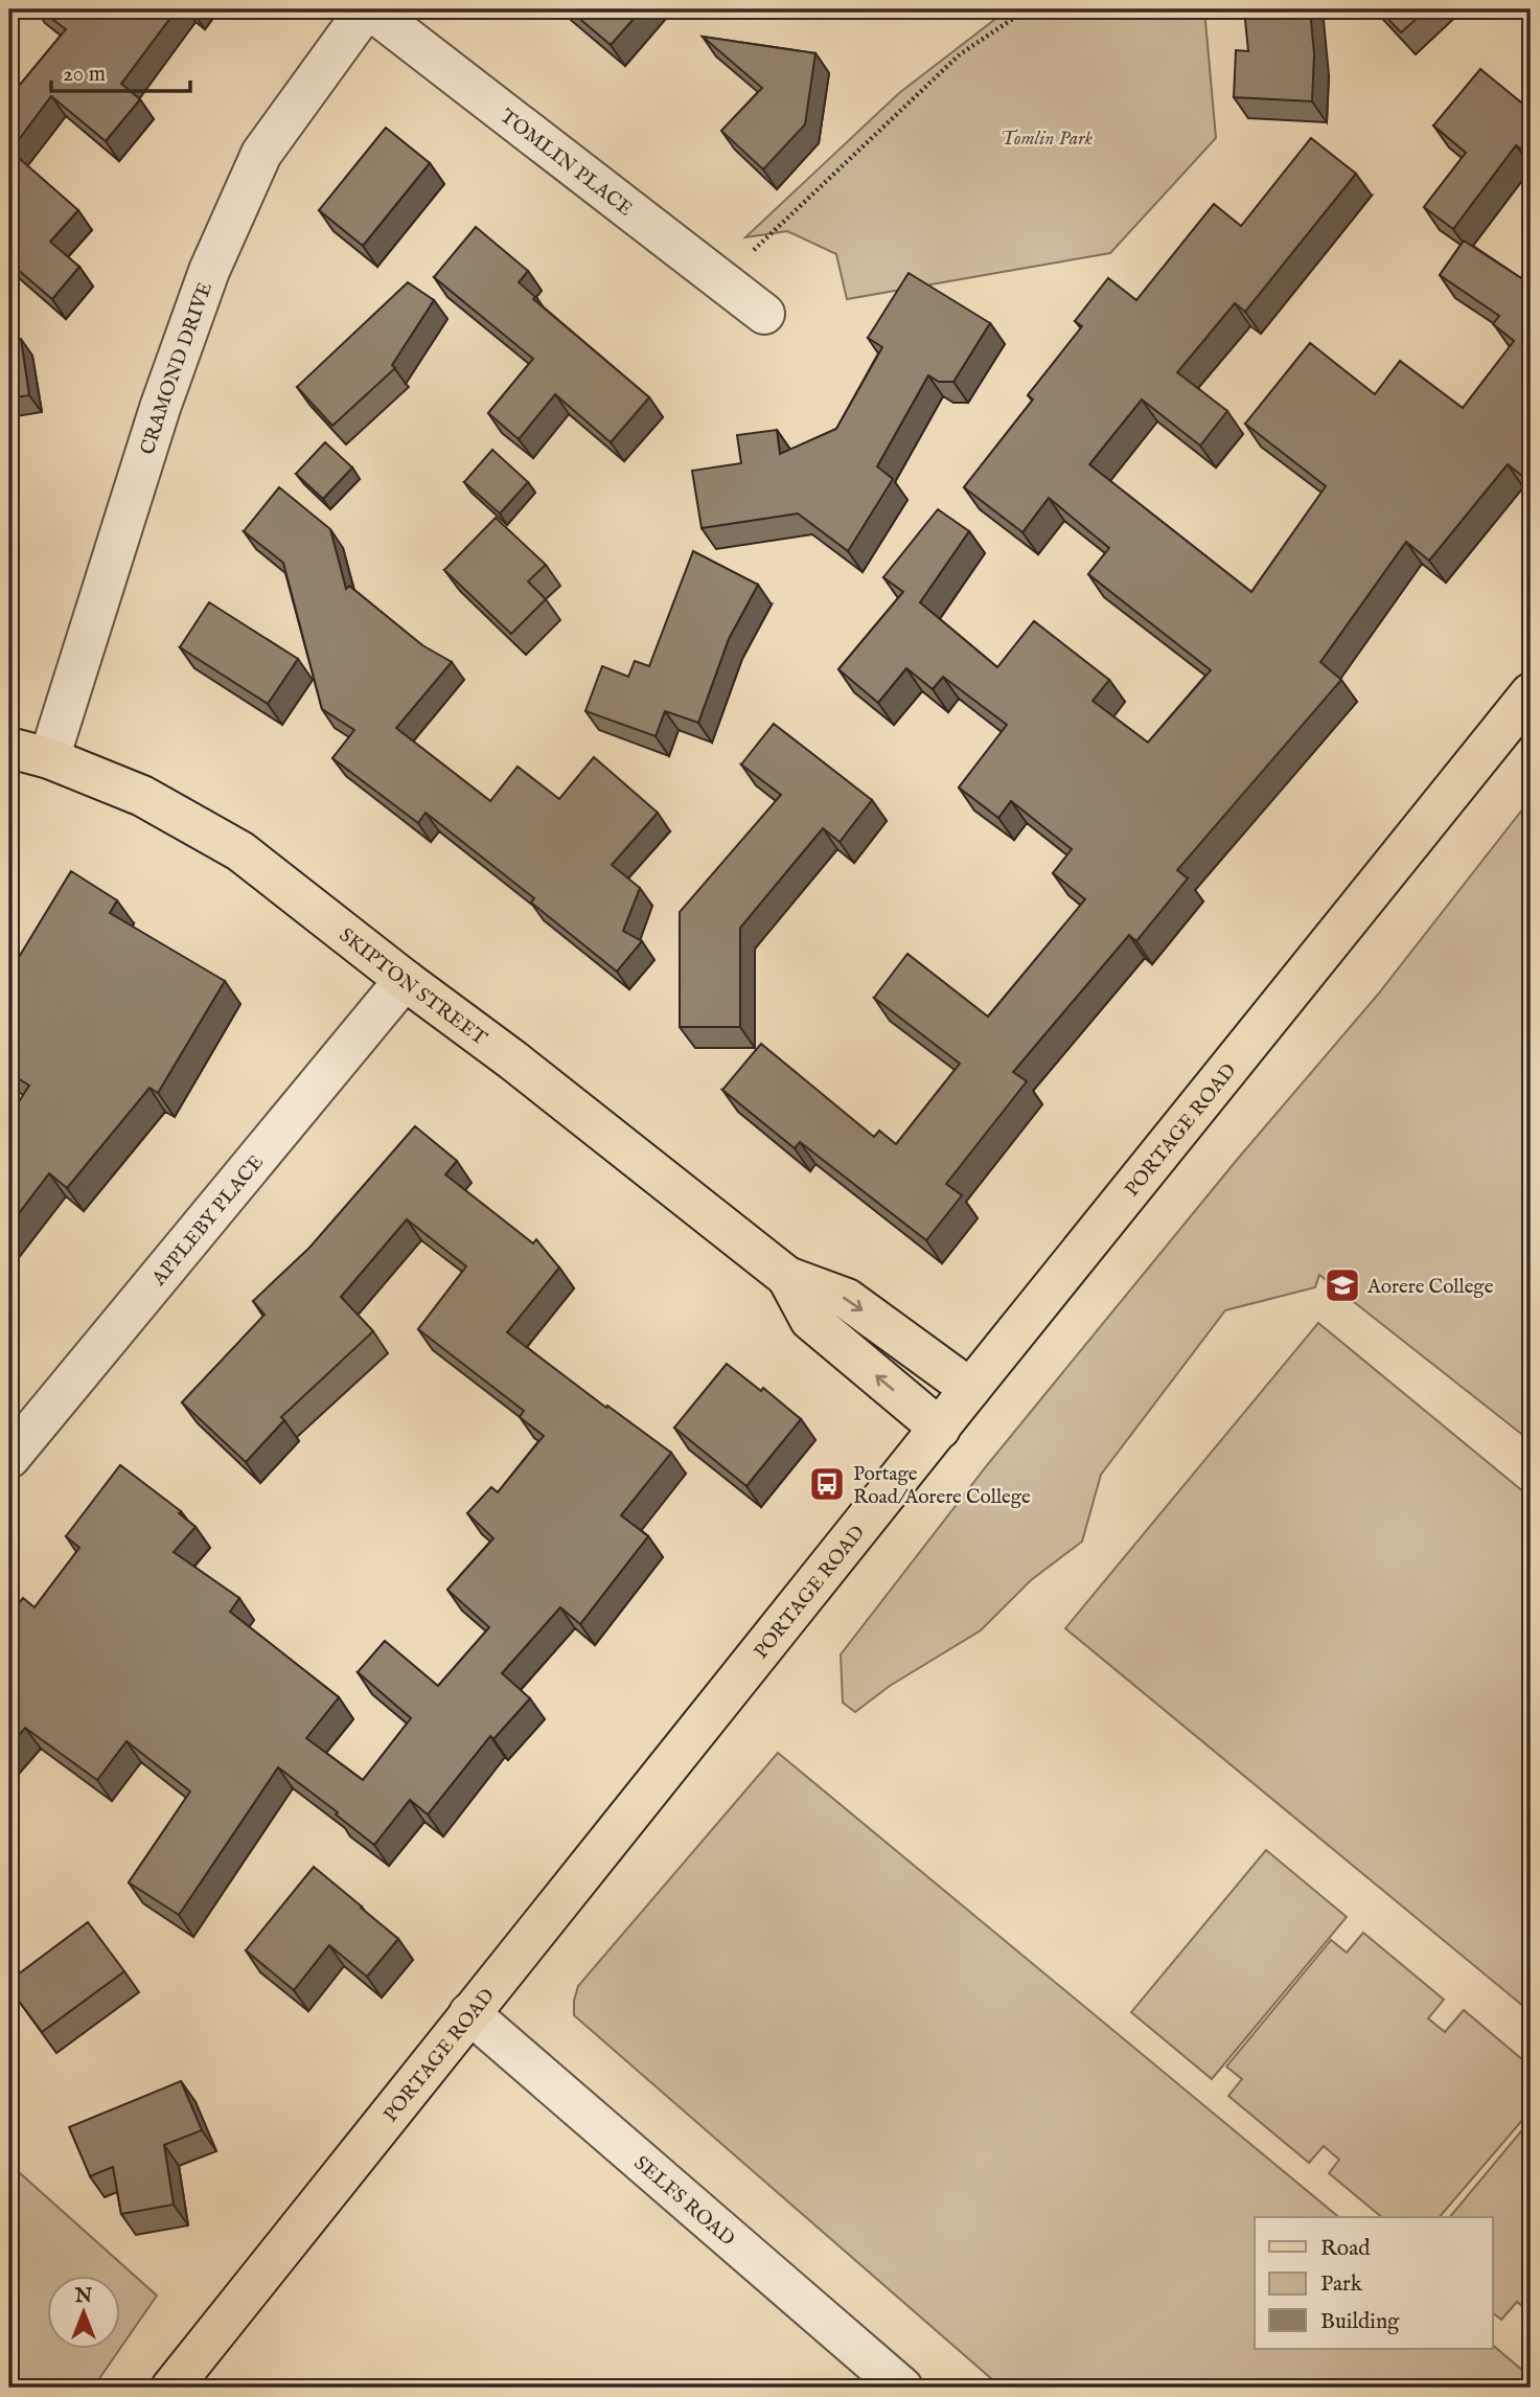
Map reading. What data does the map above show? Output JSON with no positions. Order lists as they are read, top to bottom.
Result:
{
  "streets": {
    "main road": ["SKIPTON STREET", "PORTAGE ROAD"],
    "street": [
      "TOMLIN PLACE",
      "CRAMOND DRIVE",
      "APPLEBY PLACE",
      "SELFS ROAD"
    ]
  },
  "crossings": [
    ["TOMLIN PLACE", "CRAMOND DRIVE"],
    ["CRAMOND DRIVE", "SKIPTON STREET"],
    ["SKIPTON STREET", "PORTAGE ROAD"],
    ["SKIPTON STREET", "APPLEBY PLACE"],
    ["PORTAGE ROAD", "SELFS ROAD"]
  ],
  "parks": ["Tomlin Park"],
  "places": {
    "school or university": ["Aorere College"],
    "bus stop": ["Portage Road/Aorere College"]
  },
  "legend": ["Road", "Park", "Building"],
  "scale_bar": "20 m",
  "north": "top"
}
